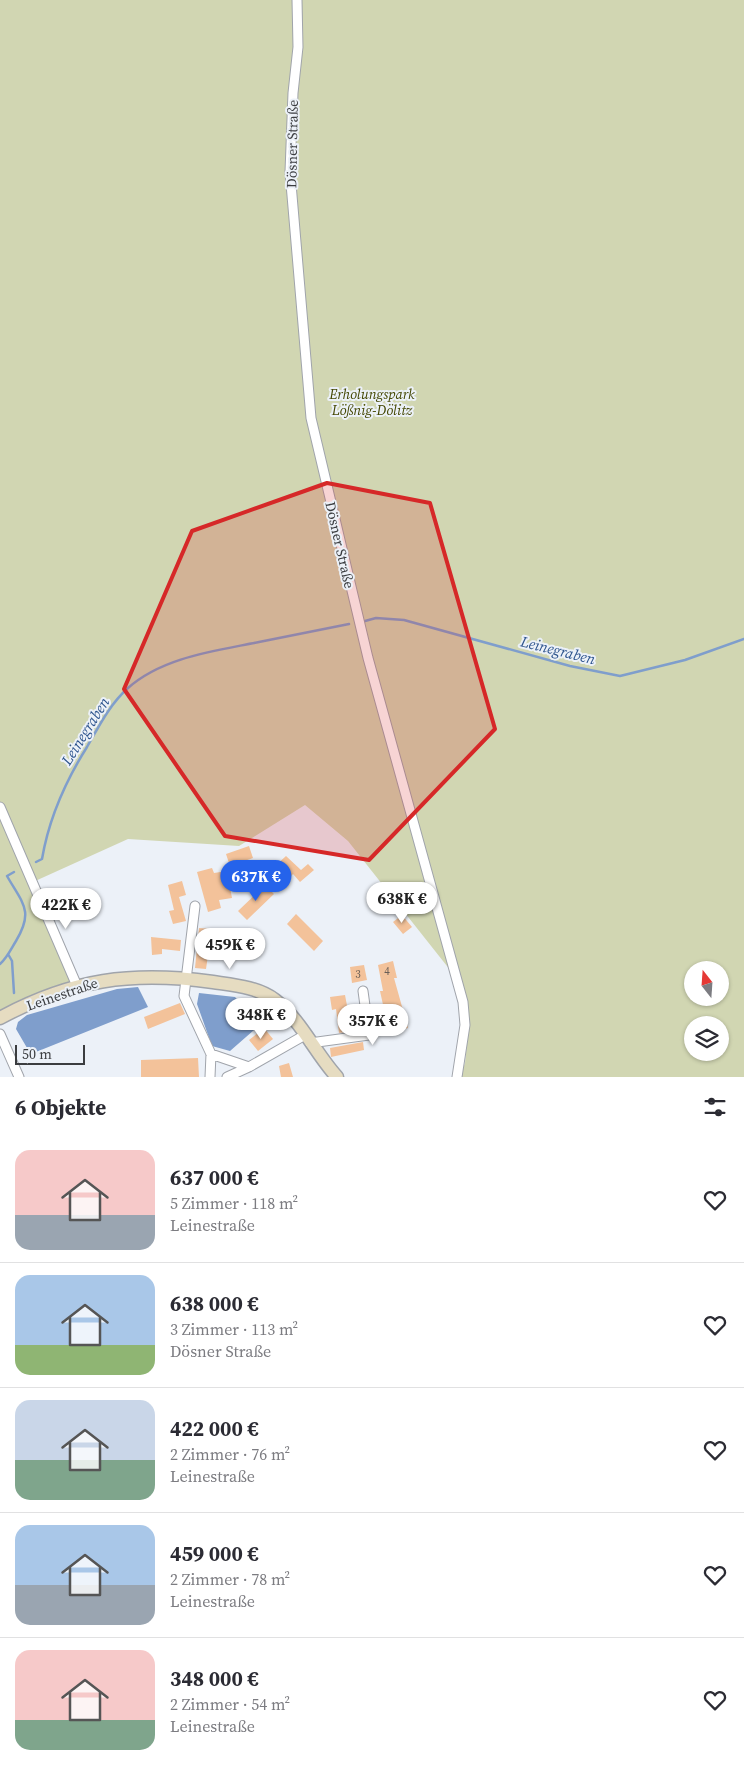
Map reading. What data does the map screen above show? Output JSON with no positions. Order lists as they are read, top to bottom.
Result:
{
  "streets": {
    "main road": ["Leinestraße"],
    "street": ["Dösner Straße"]
  },
  "water": ["Leinegraben"],
  "parks": ["Erholungspark Lößnig-Dölitz"],
  "house_numbers": ["4", "3"],
  "scale_bar": "50 m",
  "north": "top",
  "page": {
    "price": [
      "637K €",
      "638K €",
      "422K €",
      "459K €",
      "348K €",
      "357K €"
    ],
    "scale": "50 m",
    "heading": "6 Objekte",
    "list": [
      {
        "name": "637 000 €",
        "note": "5 Zimmer · 118 m² · Leinestraße"
      },
      {
        "name": "638 000 €",
        "note": "3 Zimmer · 113 m² · Dösner Straße"
      },
      {
        "name": "422 000 €",
        "note": "2 Zimmer · 76 m² · Leinestraße"
      },
      {
        "name": "459 000 €",
        "note": "2 Zimmer · 78 m² · Leinestraße"
      },
      {
        "name": "348 000 €",
        "note": "2 Zimmer · 54 m² · Leinestraße"
      }
    ]
  }
}
